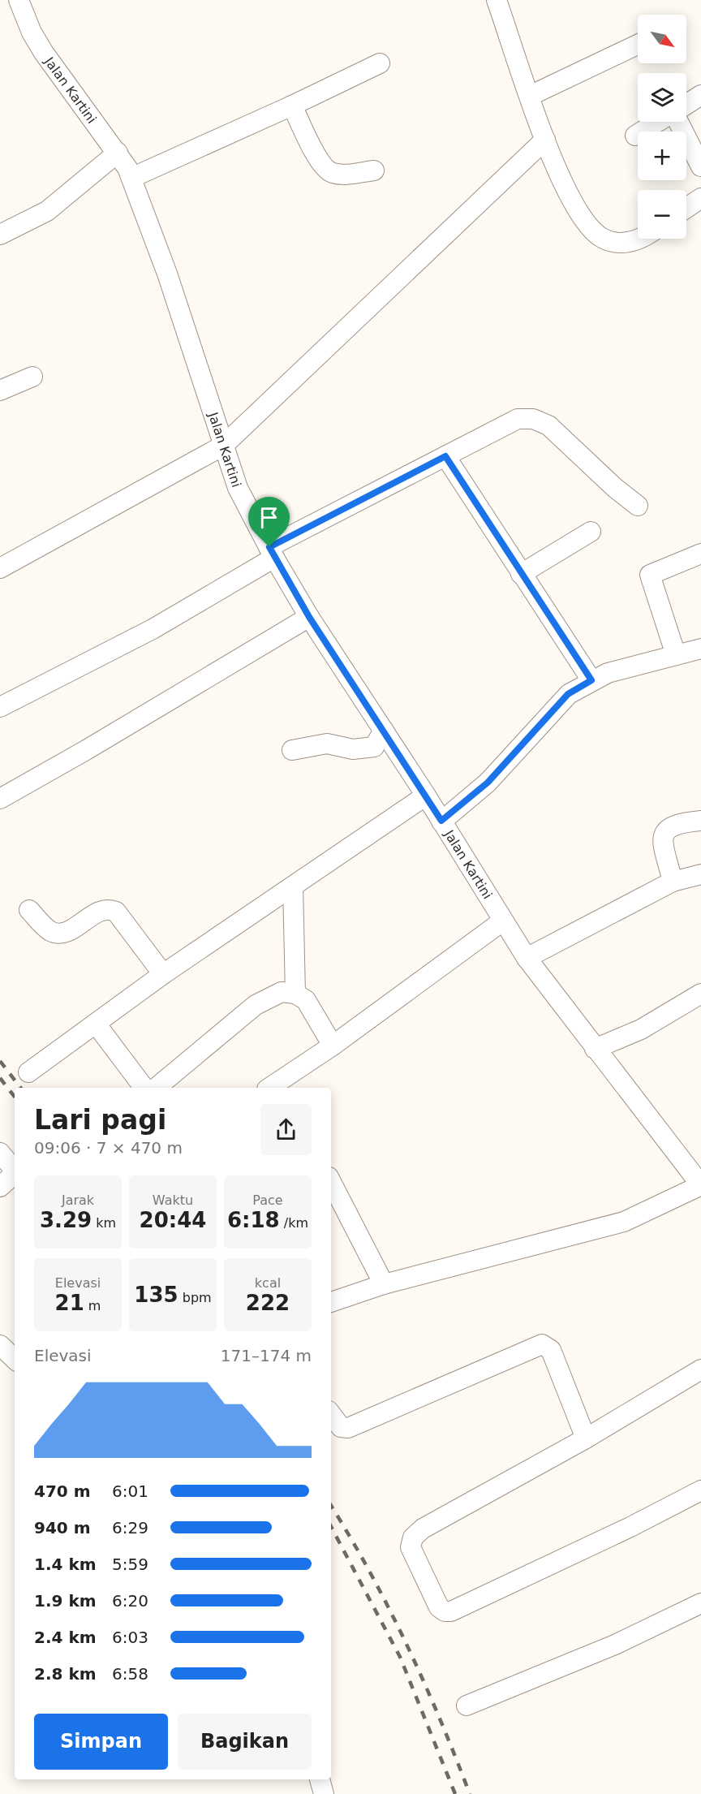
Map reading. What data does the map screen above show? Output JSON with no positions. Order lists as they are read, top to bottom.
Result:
{
  "streets": {
    "street": ["Jalan Kartini"]
  },
  "north": "bottom right",
  "page": {
    "map_buttons": ["+", "−"],
    "heading": ["Lari pagi", "09:06 · 7 × 470 m"],
    "stats": [
      ["Jarak", "3.29 km"],
      ["Waktu", "20:44"],
      ["Pace", "6:18 /km"],
      ["Elevasi", "21 m"],
      ["135 bpm"],
      ["kcal", "222"]
    ],
    "chart": ["Elevasi", "171–174 m"],
    "list": [
      {
        "name": "470 m",
        "note": "6:01"
      },
      {
        "name": "940 m",
        "note": "6:29"
      },
      {
        "name": "1.4 km",
        "note": "5:59"
      },
      {
        "name": "1.9 km",
        "note": "6:20"
      },
      {
        "name": "2.4 km",
        "note": "6:03"
      },
      {
        "name": "2.8 km",
        "note": "6:58"
      }
    ],
    "buttons": ["Simpan", "Bagikan"]
  }
}
